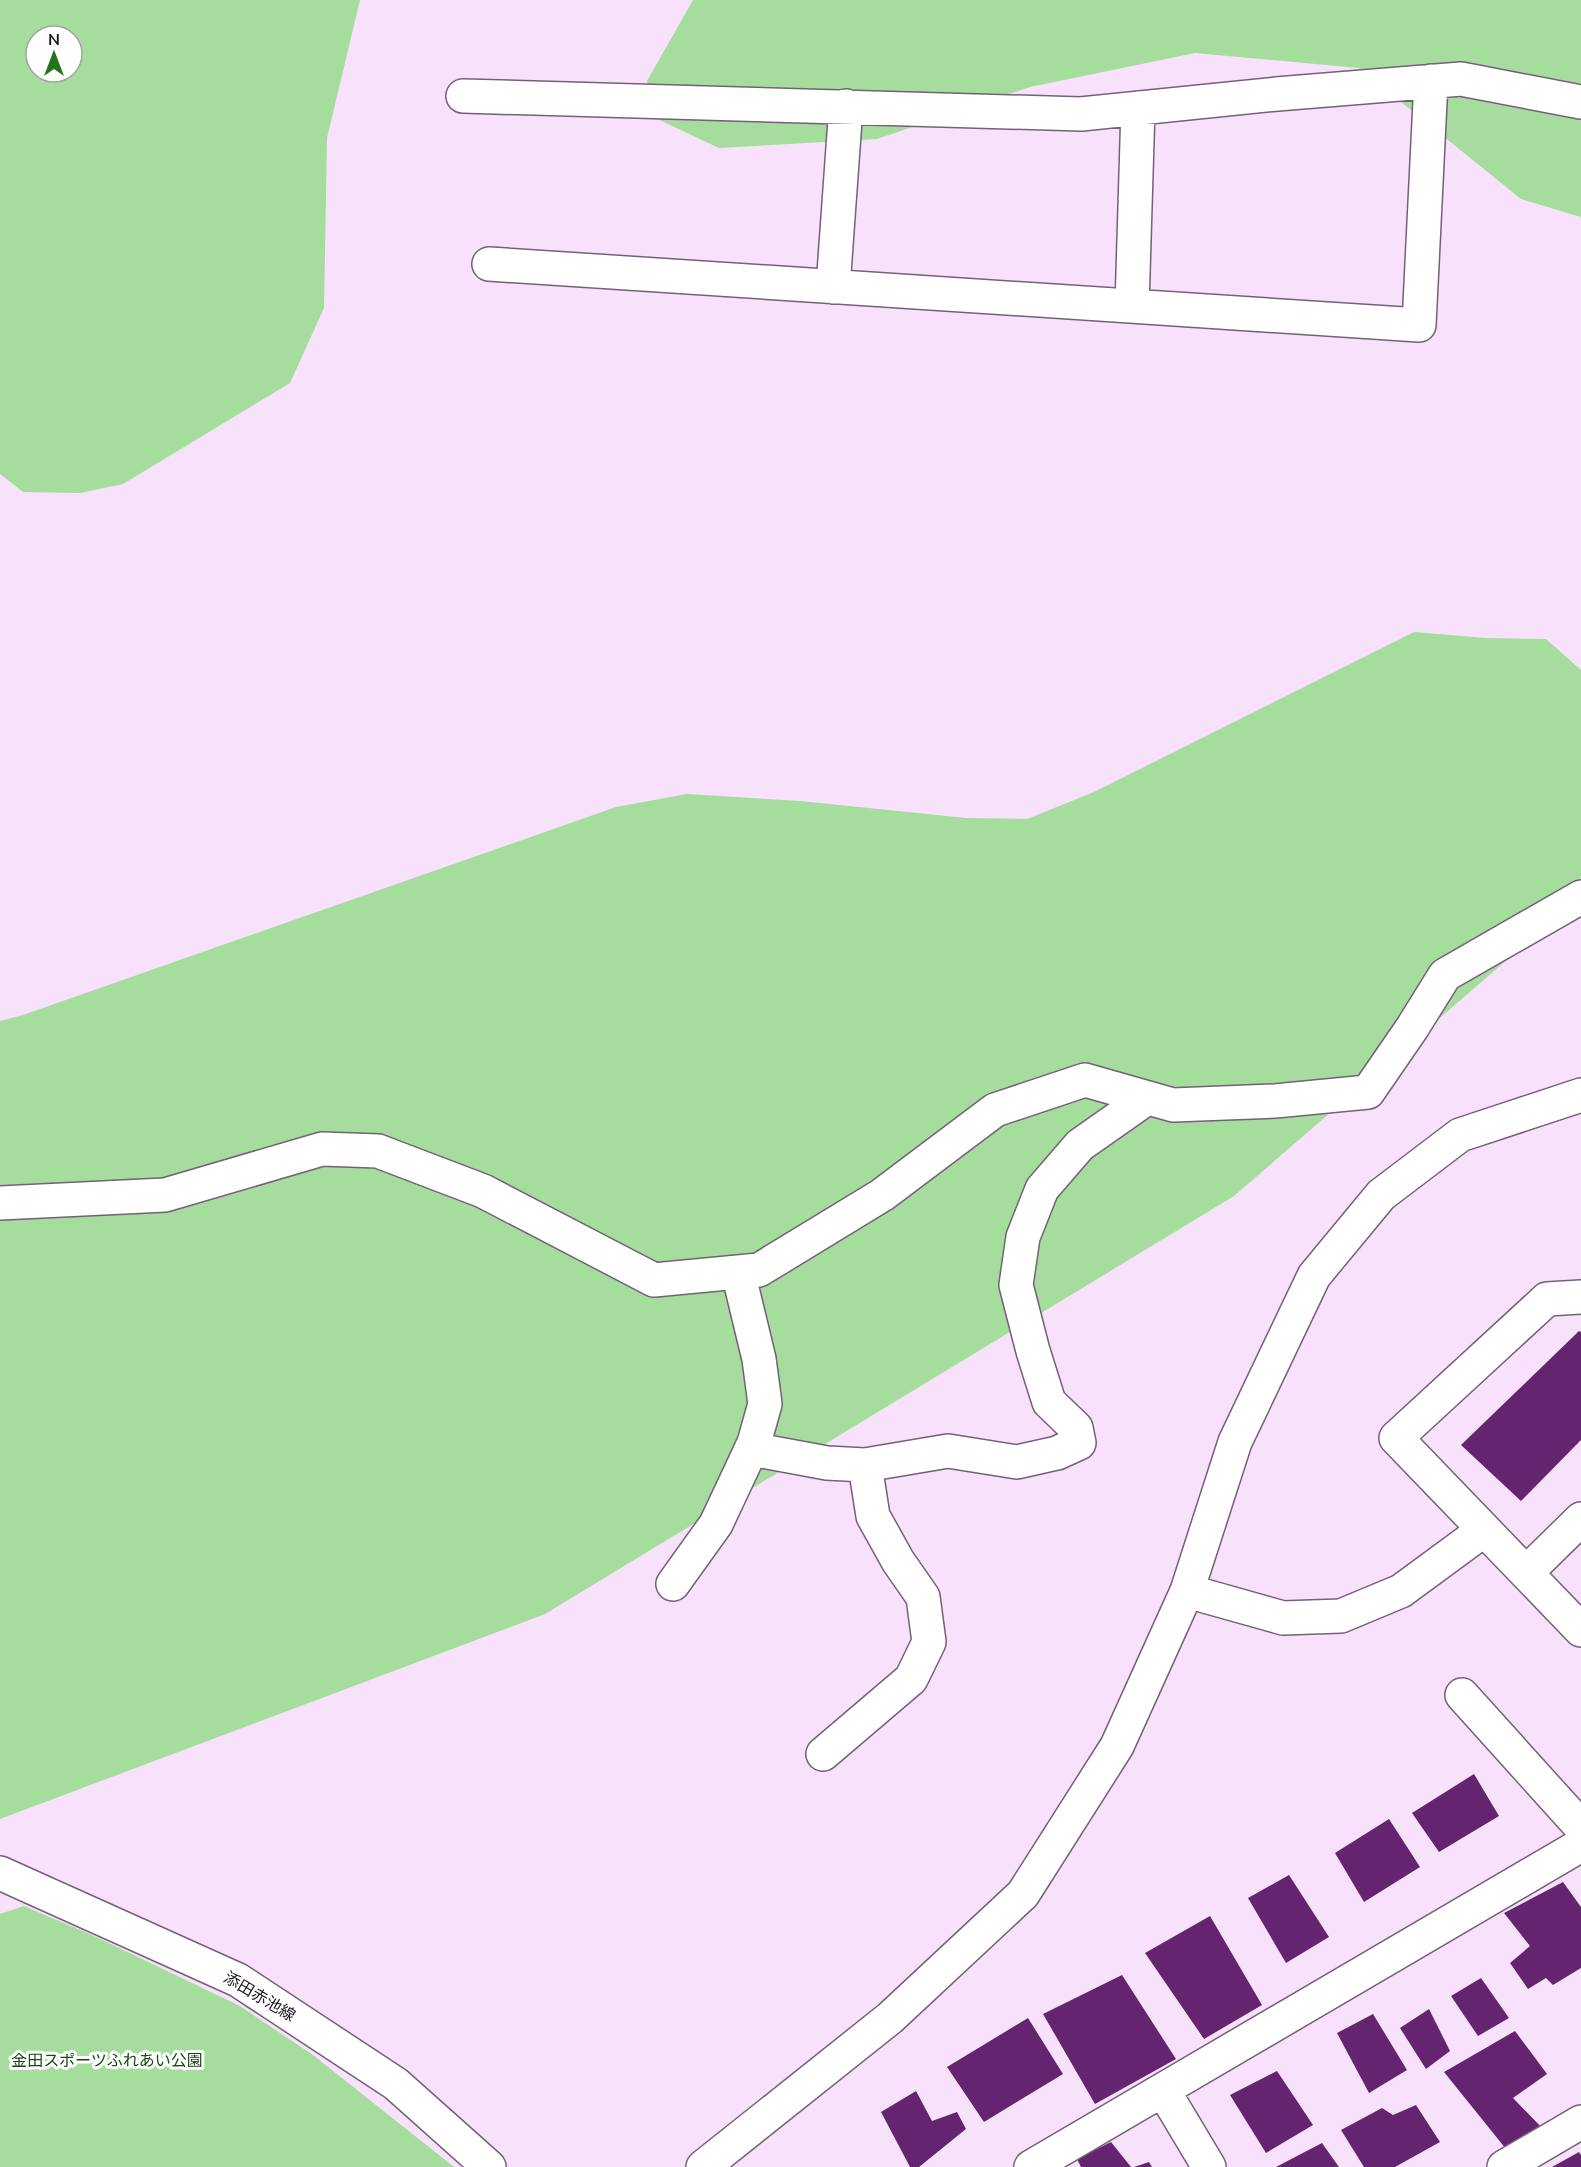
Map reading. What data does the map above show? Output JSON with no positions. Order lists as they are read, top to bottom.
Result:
{
  "streets": {
    "street": ["添田赤池線"]
  },
  "parks": ["金田スポーツふれあい公園"],
  "north": "top"
}
